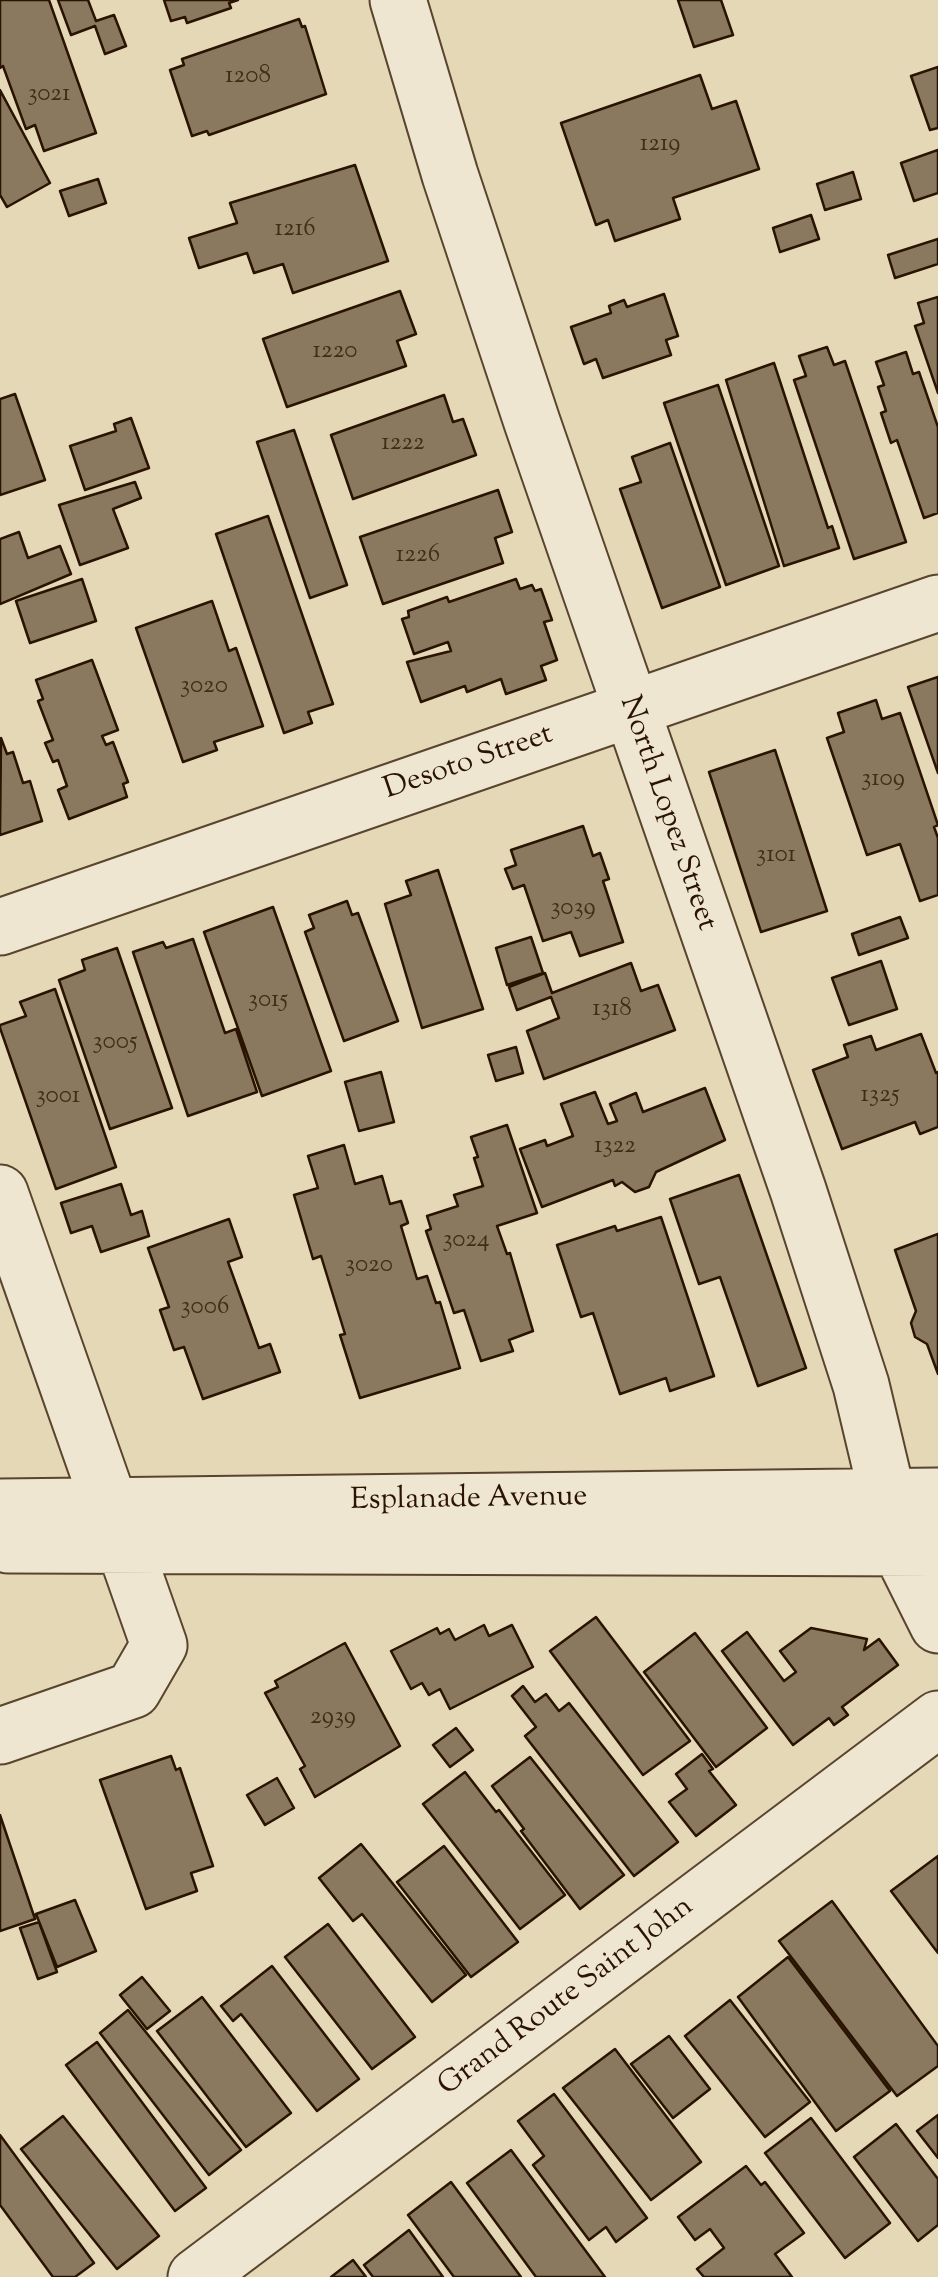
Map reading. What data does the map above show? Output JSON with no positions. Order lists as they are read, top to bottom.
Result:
{
  "streets": {
    "street": [
      "Desoto Street",
      "North Lopez Street",
      "Esplanade Avenue",
      "Grand Route Saint John"
    ]
  },
  "crossings": [
    ["Desoto Street", "North Lopez Street"],
    ["North Lopez Street", "Esplanade Avenue"]
  ],
  "house_numbers": [
    "1208",
    "3021",
    "1219",
    "1216",
    "1220",
    "1222",
    "1226",
    "3020",
    "3109",
    "3101",
    "3039",
    "3015",
    "1318",
    "3005",
    "1325",
    "3001",
    "1322",
    "3024",
    "3020",
    "3006",
    "2939"
  ]
}
